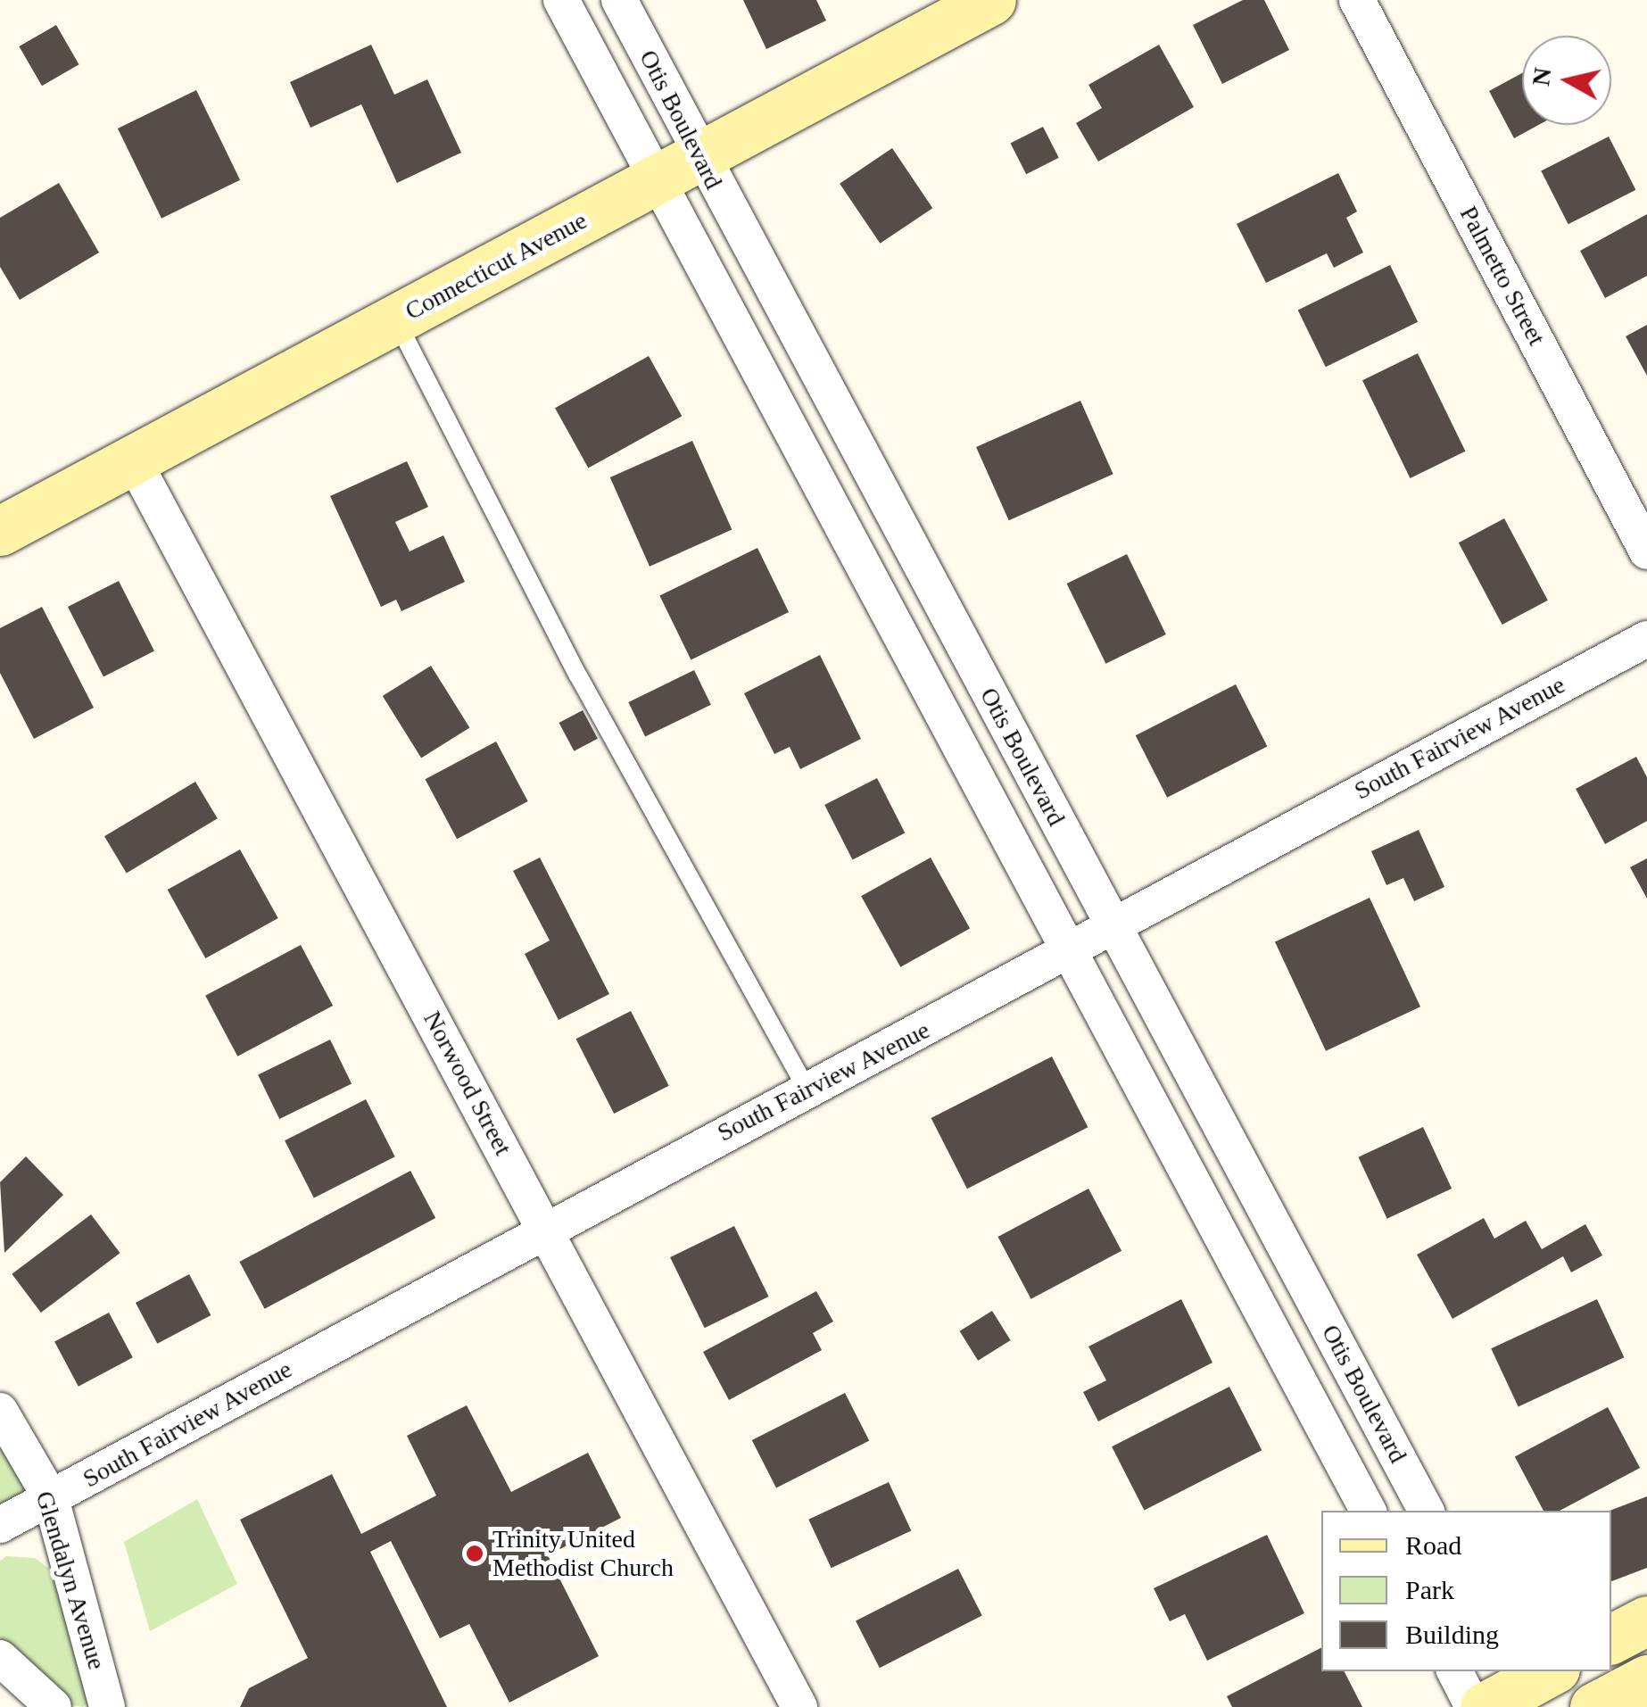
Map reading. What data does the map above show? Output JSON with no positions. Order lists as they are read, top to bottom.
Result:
{
  "streets": {
    "street": [
      "Otis Boulevard",
      "Connecticut Avenue",
      "Palmetto Street",
      "South Fairview Avenue",
      "Norwood Street",
      "Glendalyn Avenue"
    ]
  },
  "crossings": [
    ["Otis Boulevard", "Connecticut Avenue"],
    ["Otis Boulevard", "South Fairview Avenue"],
    ["Connecticut Avenue", "Norwood Street"],
    ["South Fairview Avenue", "Norwood Street"],
    ["South Fairview Avenue", "Glendalyn Avenue"]
  ],
  "places": ["Trinity United Methodist Church"],
  "legend": ["Road", "Park", "Building"],
  "north": "left"
}
